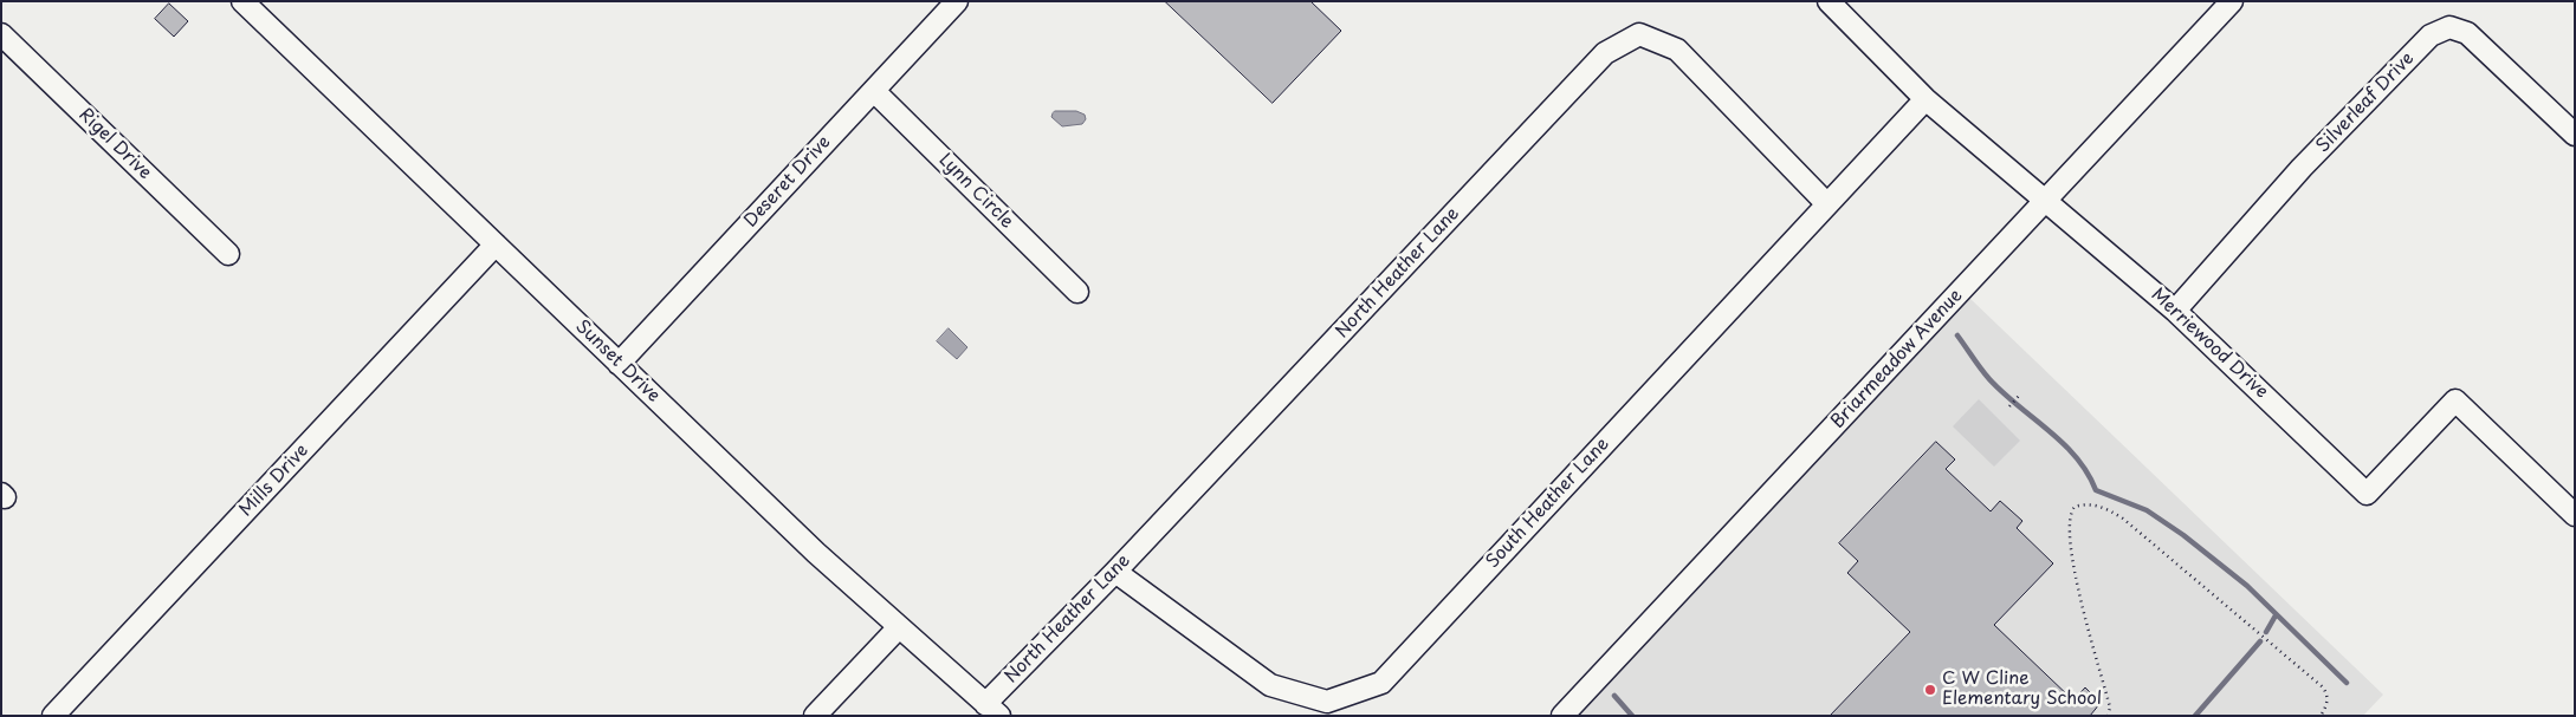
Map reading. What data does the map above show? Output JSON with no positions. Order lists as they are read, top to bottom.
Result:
{
  "streets": {
    "street": [
      "Silverleaf Drive",
      "Rigel Drive",
      "Deseret Drive",
      "Lynn Circle",
      "North Heather Lane",
      "Merriewood Drive",
      "Briarmeadow Avenue",
      "Sunset Drive",
      "Mills Drive",
      "South Heather Lane"
    ]
  },
  "crossings": [
    ["Silverleaf Drive", "Merriewood Drive"],
    ["Deseret Drive", "Lynn Circle"],
    ["Deseret Drive", "Sunset Drive"],
    ["North Heather Lane", "Sunset Drive"],
    ["North Heather Lane", "South Heather Lane"],
    ["Merriewood Drive", "Briarmeadow Avenue"],
    ["Merriewood Drive", "South Heather Lane"],
    ["Sunset Drive", "Mills Drive"]
  ],
  "places": ["C W Cline Elementary School"]
}
